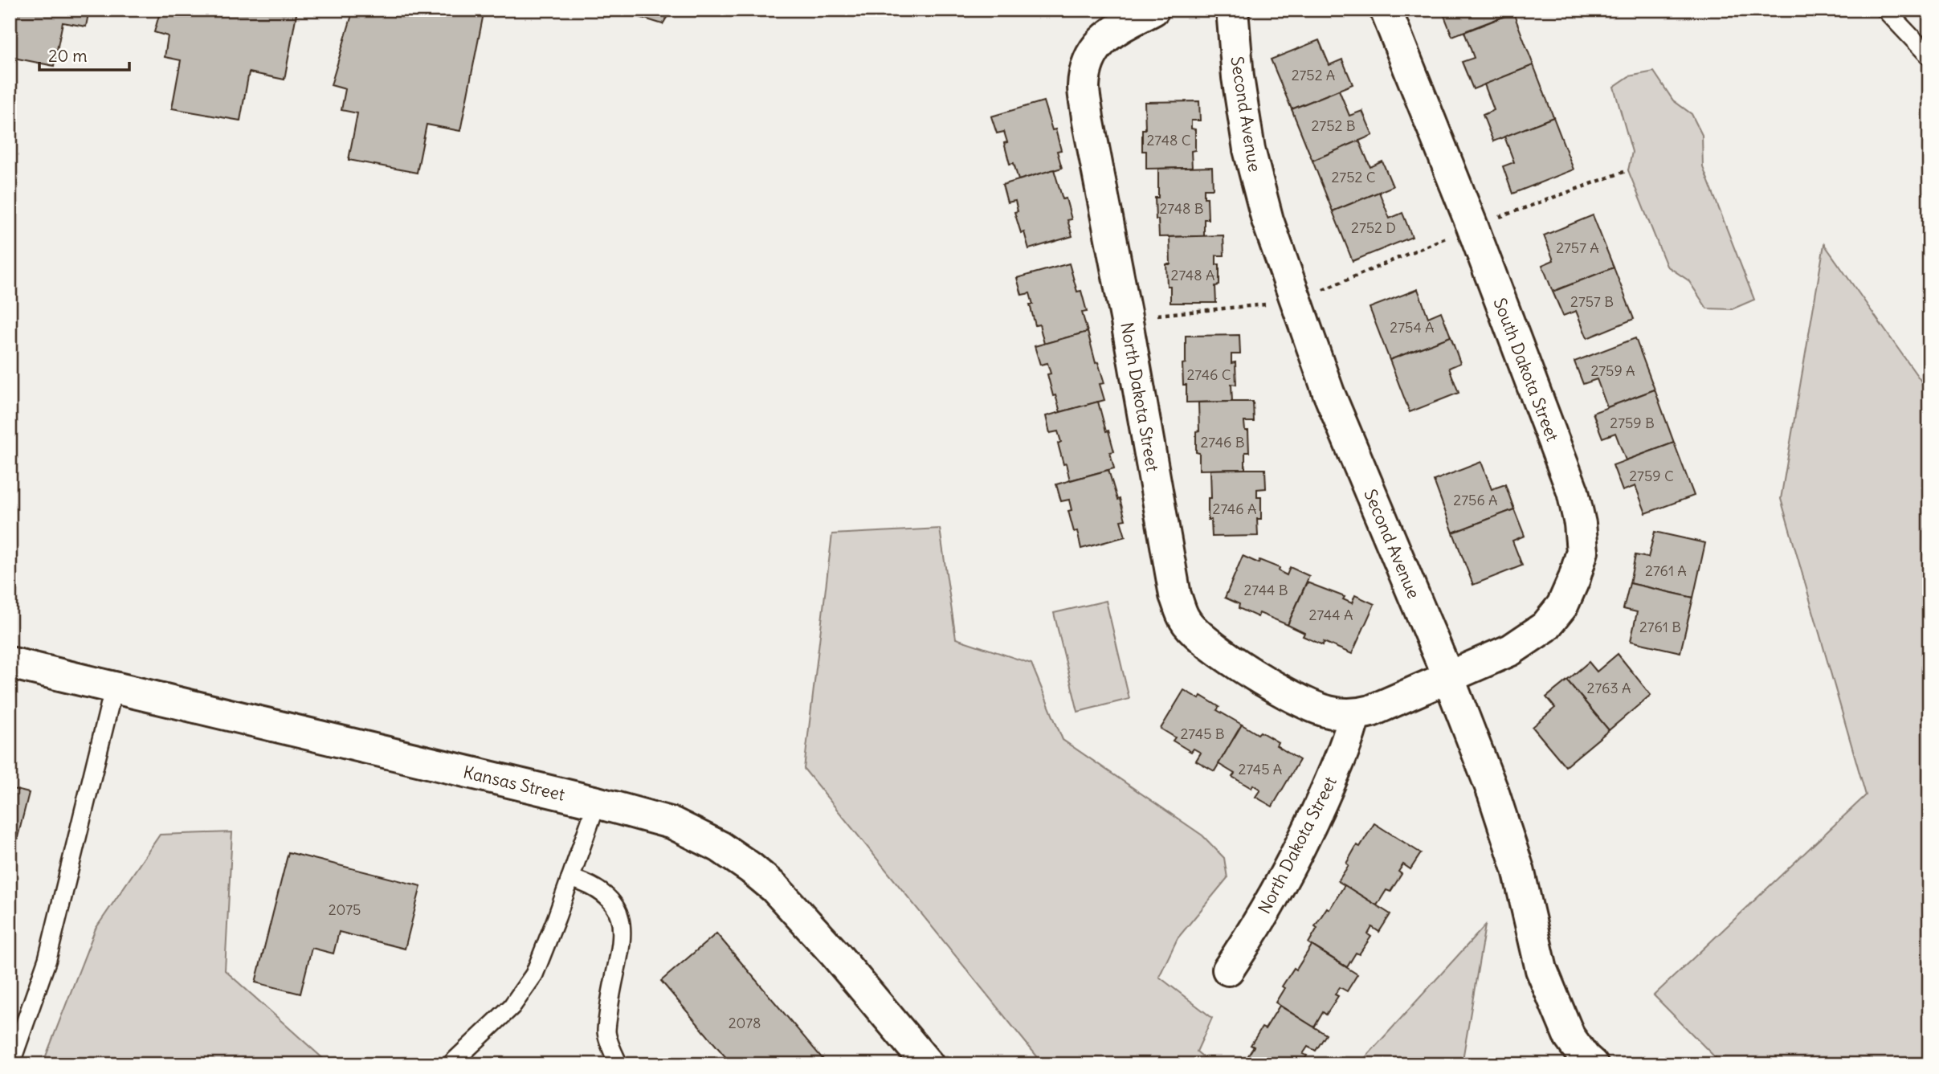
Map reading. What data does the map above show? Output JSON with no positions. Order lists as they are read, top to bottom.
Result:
{
  "streets": {
    "street": [
      "Second Avenue",
      "South Dakota Street",
      "North Dakota Street",
      "Kansas Street"
    ]
  },
  "crossings": [
    ["Second Avenue", "South Dakota Street"],
    ["Second Avenue", "North Dakota Street"],
    ["South Dakota Street", "North Dakota Street"]
  ],
  "house_numbers": [
    "2752 A",
    "2752 B",
    "2748 C",
    "2752 C",
    "2748 B",
    "2752 D",
    "2757 A",
    "2748 A",
    "2757 B",
    "2754 A",
    "2759 A",
    "2746 C",
    "2759 B",
    "2746 B",
    "2759 C",
    "2756 A",
    "2746 A",
    "2761 A",
    "2744 B",
    "2744 A",
    "2761 B",
    "2763 A",
    "2745 B",
    "2745 A",
    "2075",
    "2078"
  ],
  "scale_bar": "20 m"
}
